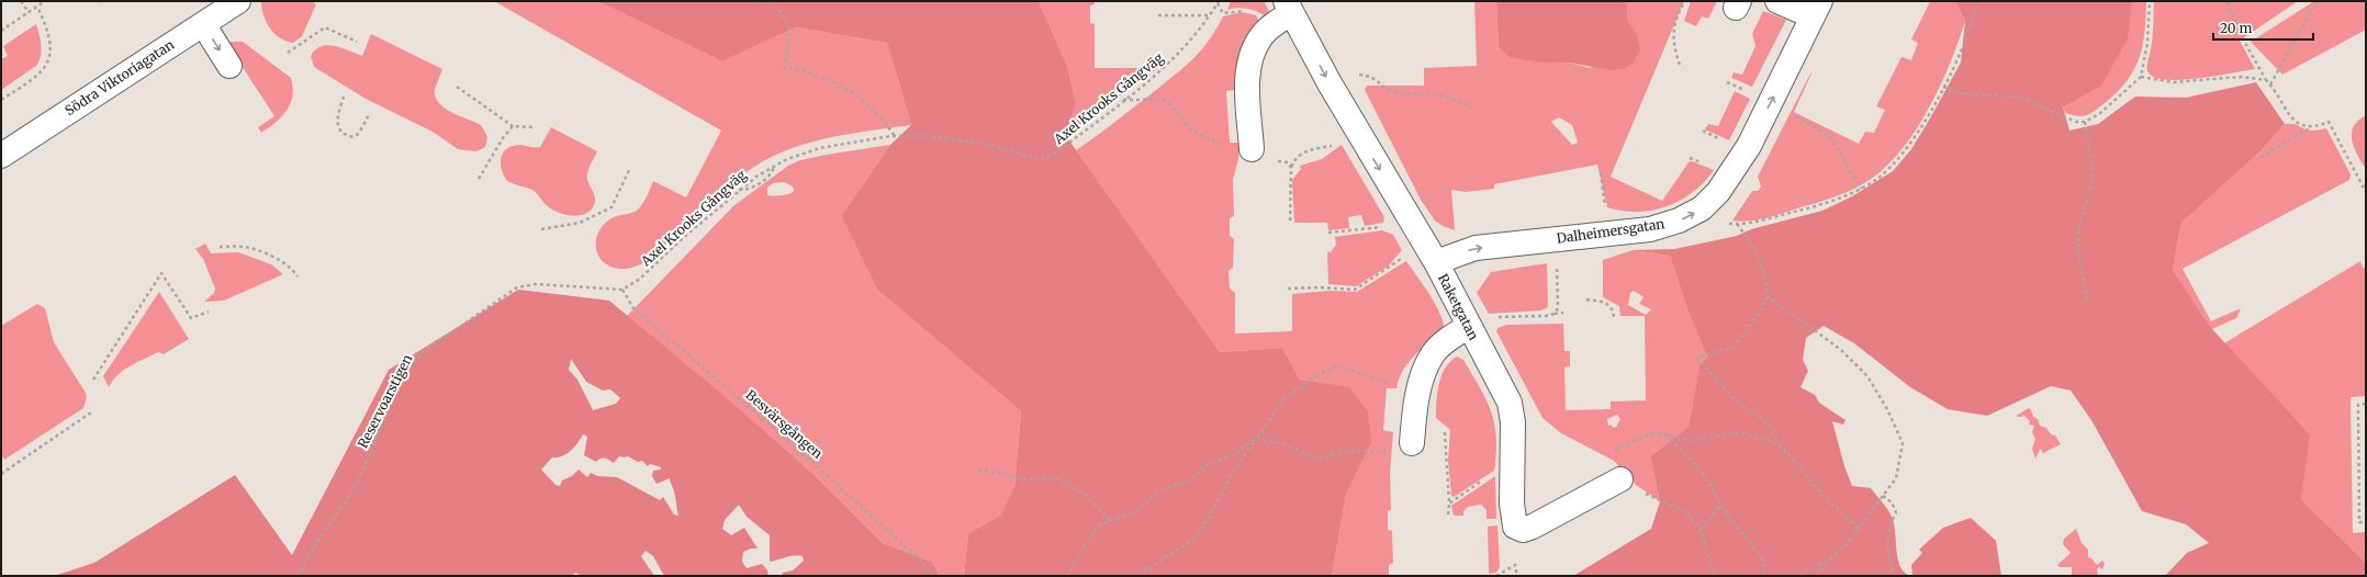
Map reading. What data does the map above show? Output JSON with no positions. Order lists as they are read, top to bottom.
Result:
{
  "streets": {
    "street": ["Södra Viktoriagatan", "Dalheimersgatan", "Raketgatan"],
    "path": ["Axel Krooks Gångväg", "Reservoarstigen", "Besvärsgången"]
  },
  "crossings": [
    ["Axel Krooks Gångväg", "Reservoarstigen"],
    ["Axel Krooks Gångväg", "Besvärsgången"],
    ["Dalheimersgatan", "Raketgatan"],
    ["Reservoarstigen", "Besvärsgången"]
  ],
  "one_way": ["Dalheimersgatan", "Raketgatan"],
  "scale_bar": "20 m"
}
